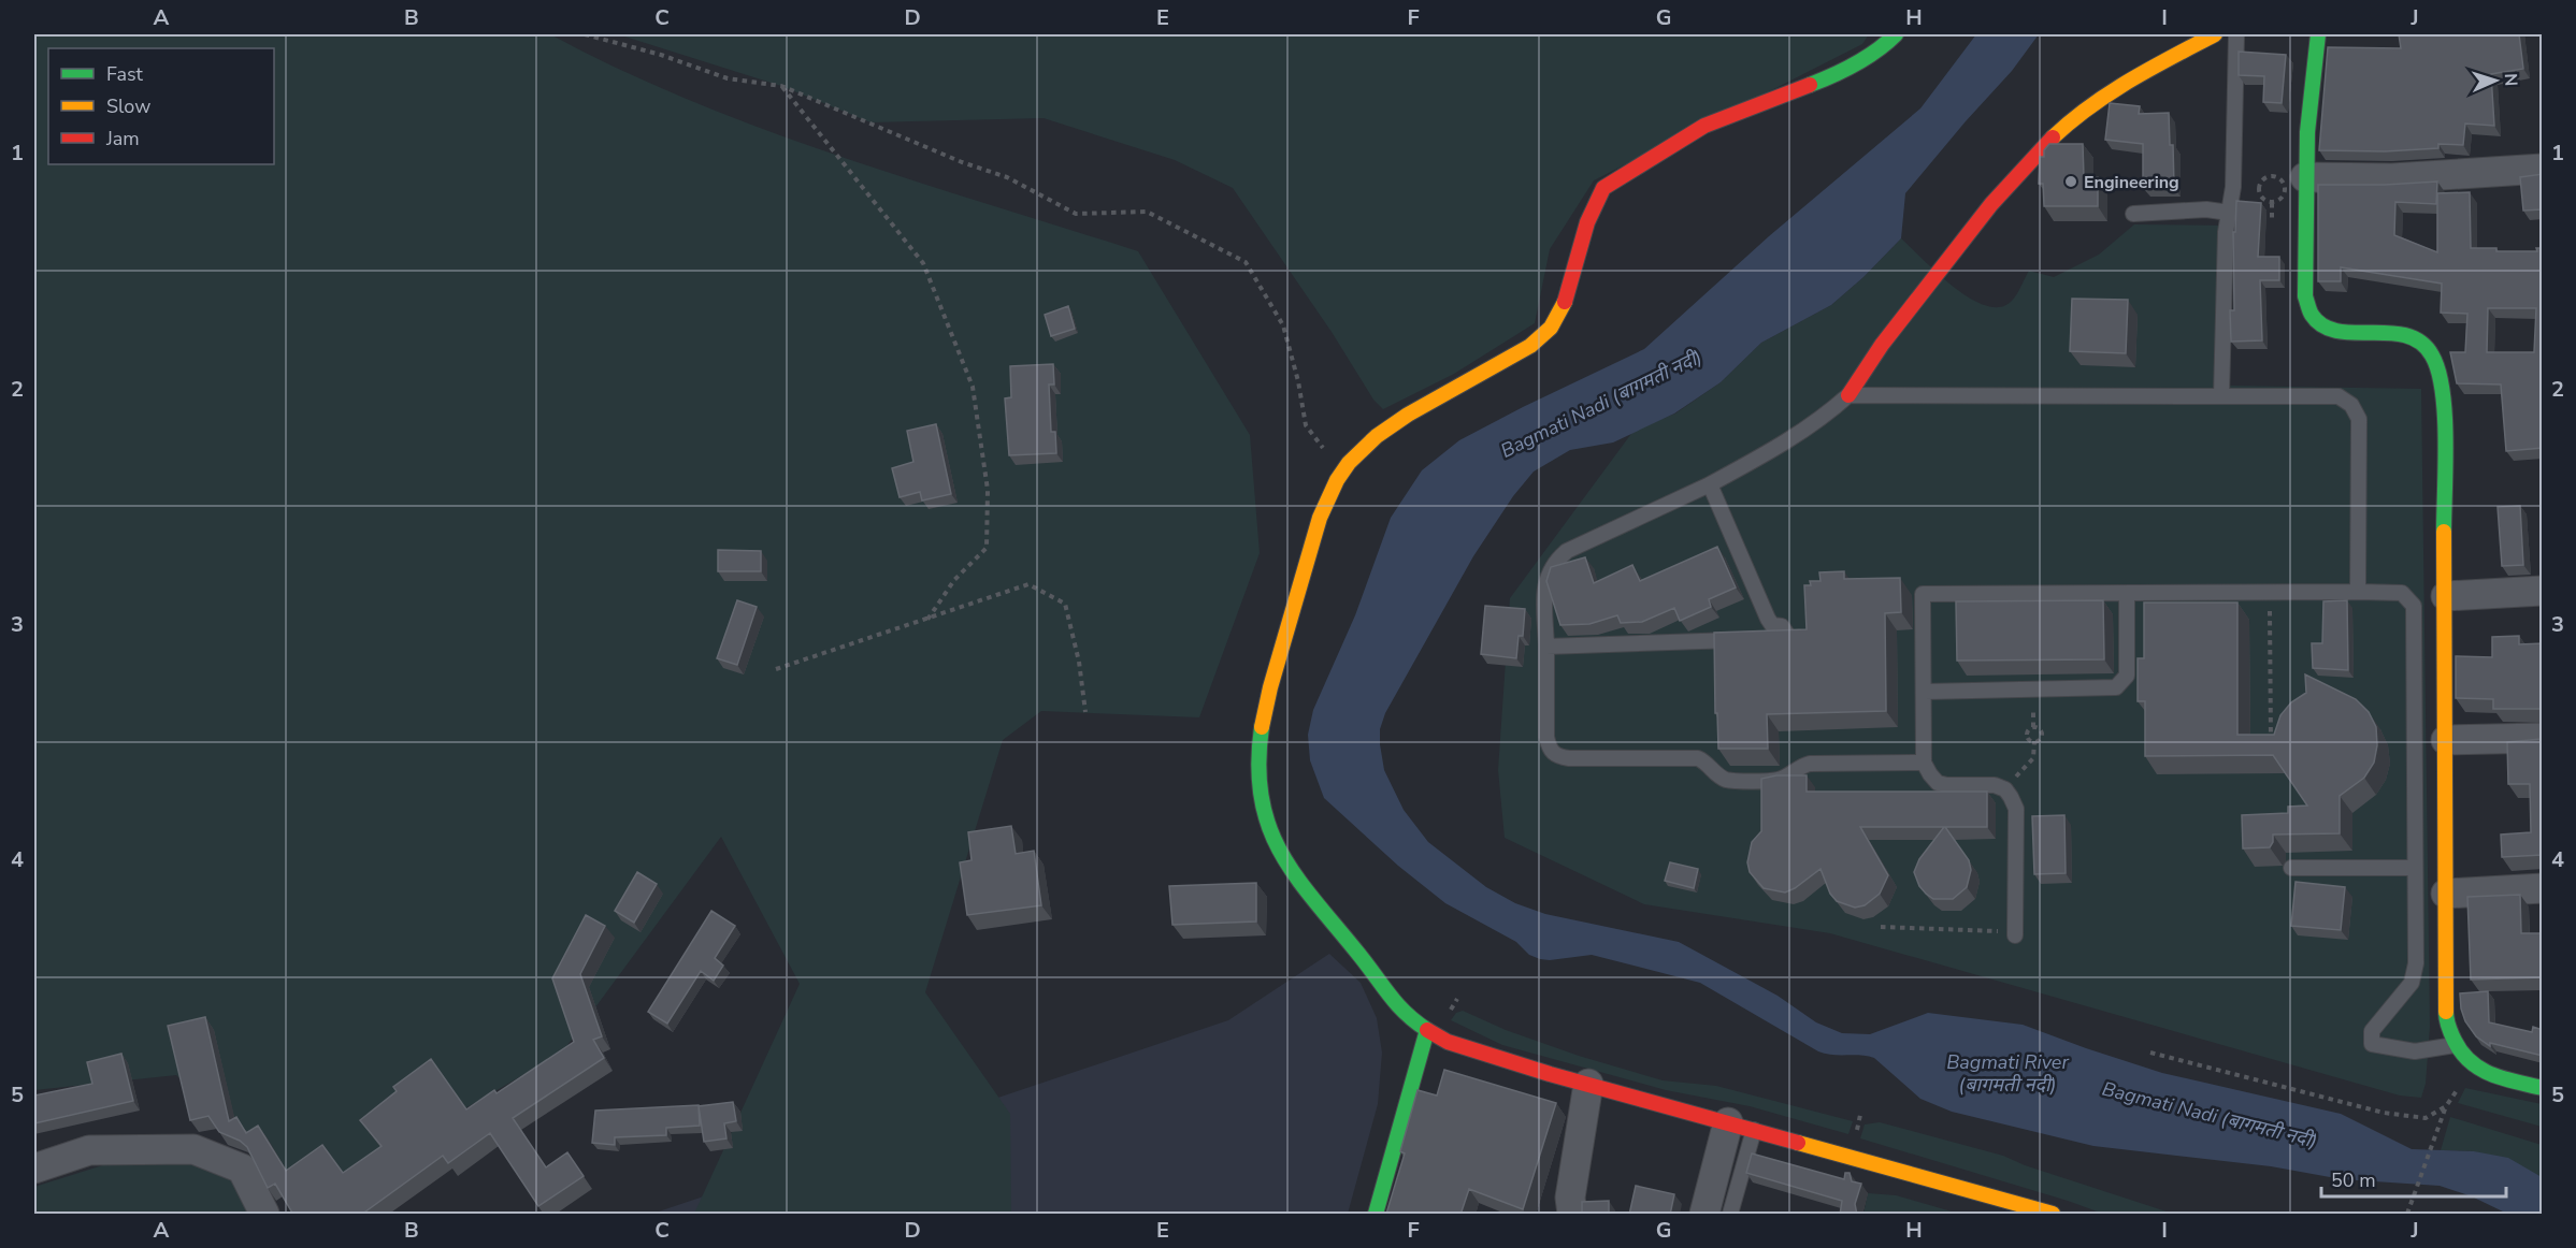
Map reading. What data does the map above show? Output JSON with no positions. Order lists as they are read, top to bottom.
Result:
{
  "water": ["Bagmati Nadi (बागमती नदी)", "Bagmati River (बागमती नदी)"],
  "places": ["Engineering"],
  "legend": ["Fast", "Slow", "Jam"],
  "scale_bar": "50 m",
  "north": "right",
  "grid": {
    "columns": [
      "A",
      "B",
      "C",
      "D",
      "E",
      "F",
      "G",
      "H",
      "I",
      "J"
    ],
    "rows": [
      "1",
      "2",
      "3",
      "4",
      "5"
    ]
  }
}
